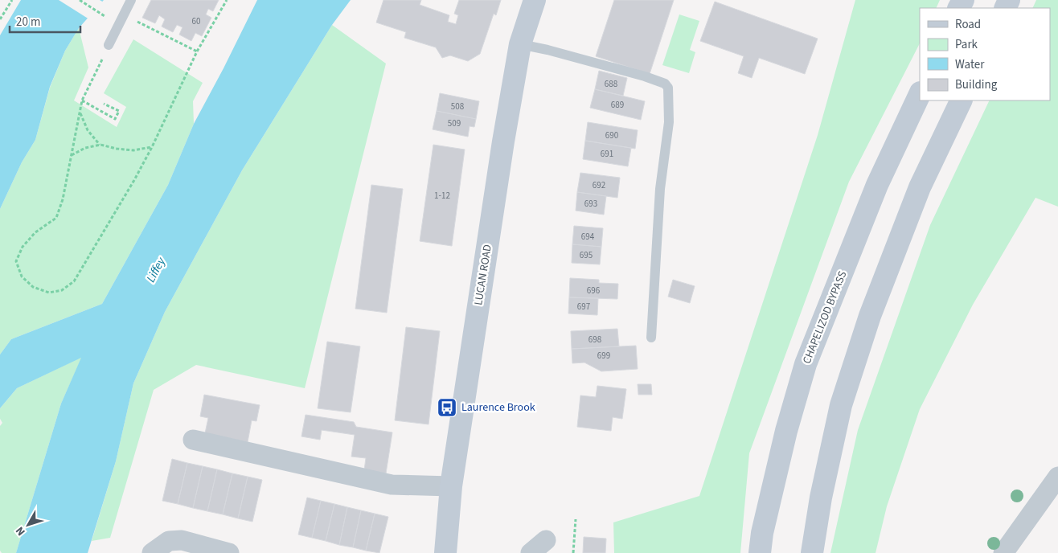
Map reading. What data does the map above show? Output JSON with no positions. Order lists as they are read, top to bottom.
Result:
{
  "streets": {
    "main road": ["LUCAN ROAD", "CHAPELIZOD BYPASS"]
  },
  "water": ["Liffey"],
  "places": {
    "bus stop": ["Laurence Brook"]
  },
  "house_numbers": [
    "60",
    "688",
    "689",
    "508",
    "509",
    "690",
    "691",
    "692",
    "1-12",
    "693",
    "694",
    "695",
    "696",
    "697",
    "698",
    "699"
  ],
  "legend": [
    "Road",
    "Park",
    "Water",
    "Building"
  ],
  "scale_bar": "20 m",
  "north": "bottom left"
}
